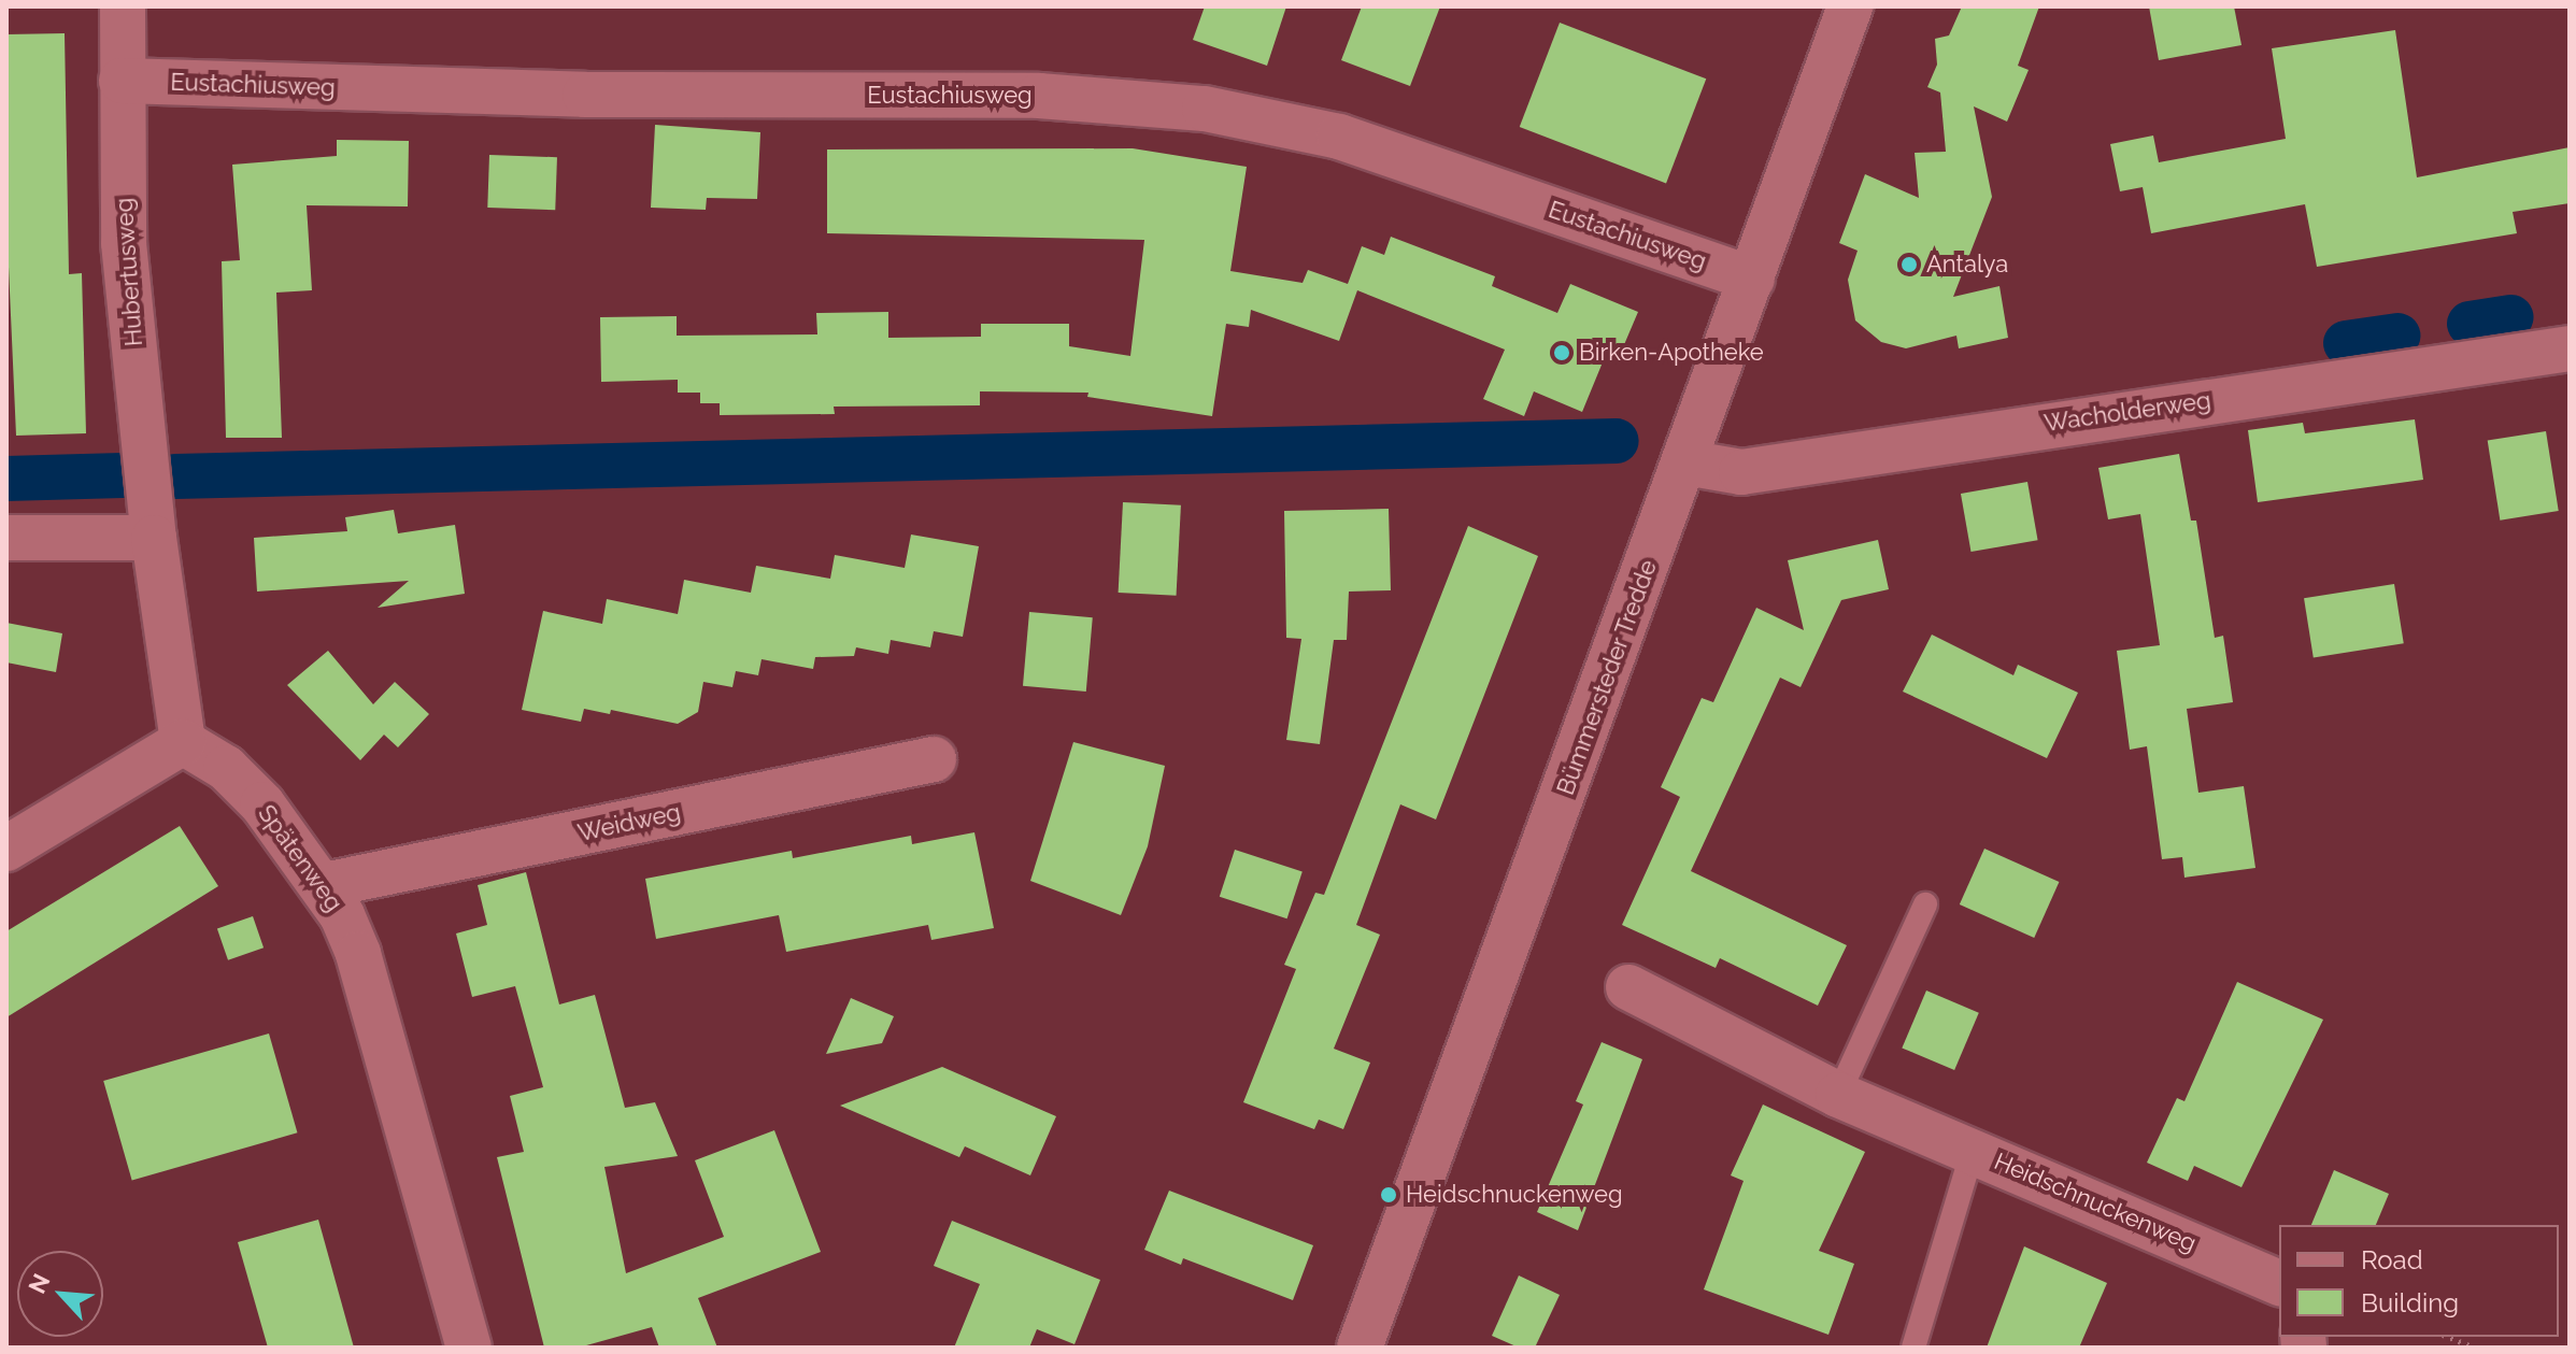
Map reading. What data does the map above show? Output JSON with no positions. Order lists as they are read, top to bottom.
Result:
{
  "streets": {
    "street": [
      "Eustachiusweg",
      "Hubertusweg",
      "Wacholderweg",
      "Bümmersteder Tredde",
      "Weidweg",
      "Spätenweg",
      "Heidschnuckenweg"
    ]
  },
  "crossings": [
    ["Eustachiusweg", "Hubertusweg"],
    ["Eustachiusweg", "Bümmersteder Tredde"],
    ["Wacholderweg", "Bümmersteder Tredde"],
    ["Weidweg", "Spätenweg"]
  ],
  "places": ["Antalya", "Birken-Apotheke", "Heidschnuckenweg"],
  "legend": ["Road", "Building"],
  "north": "top left"
}
